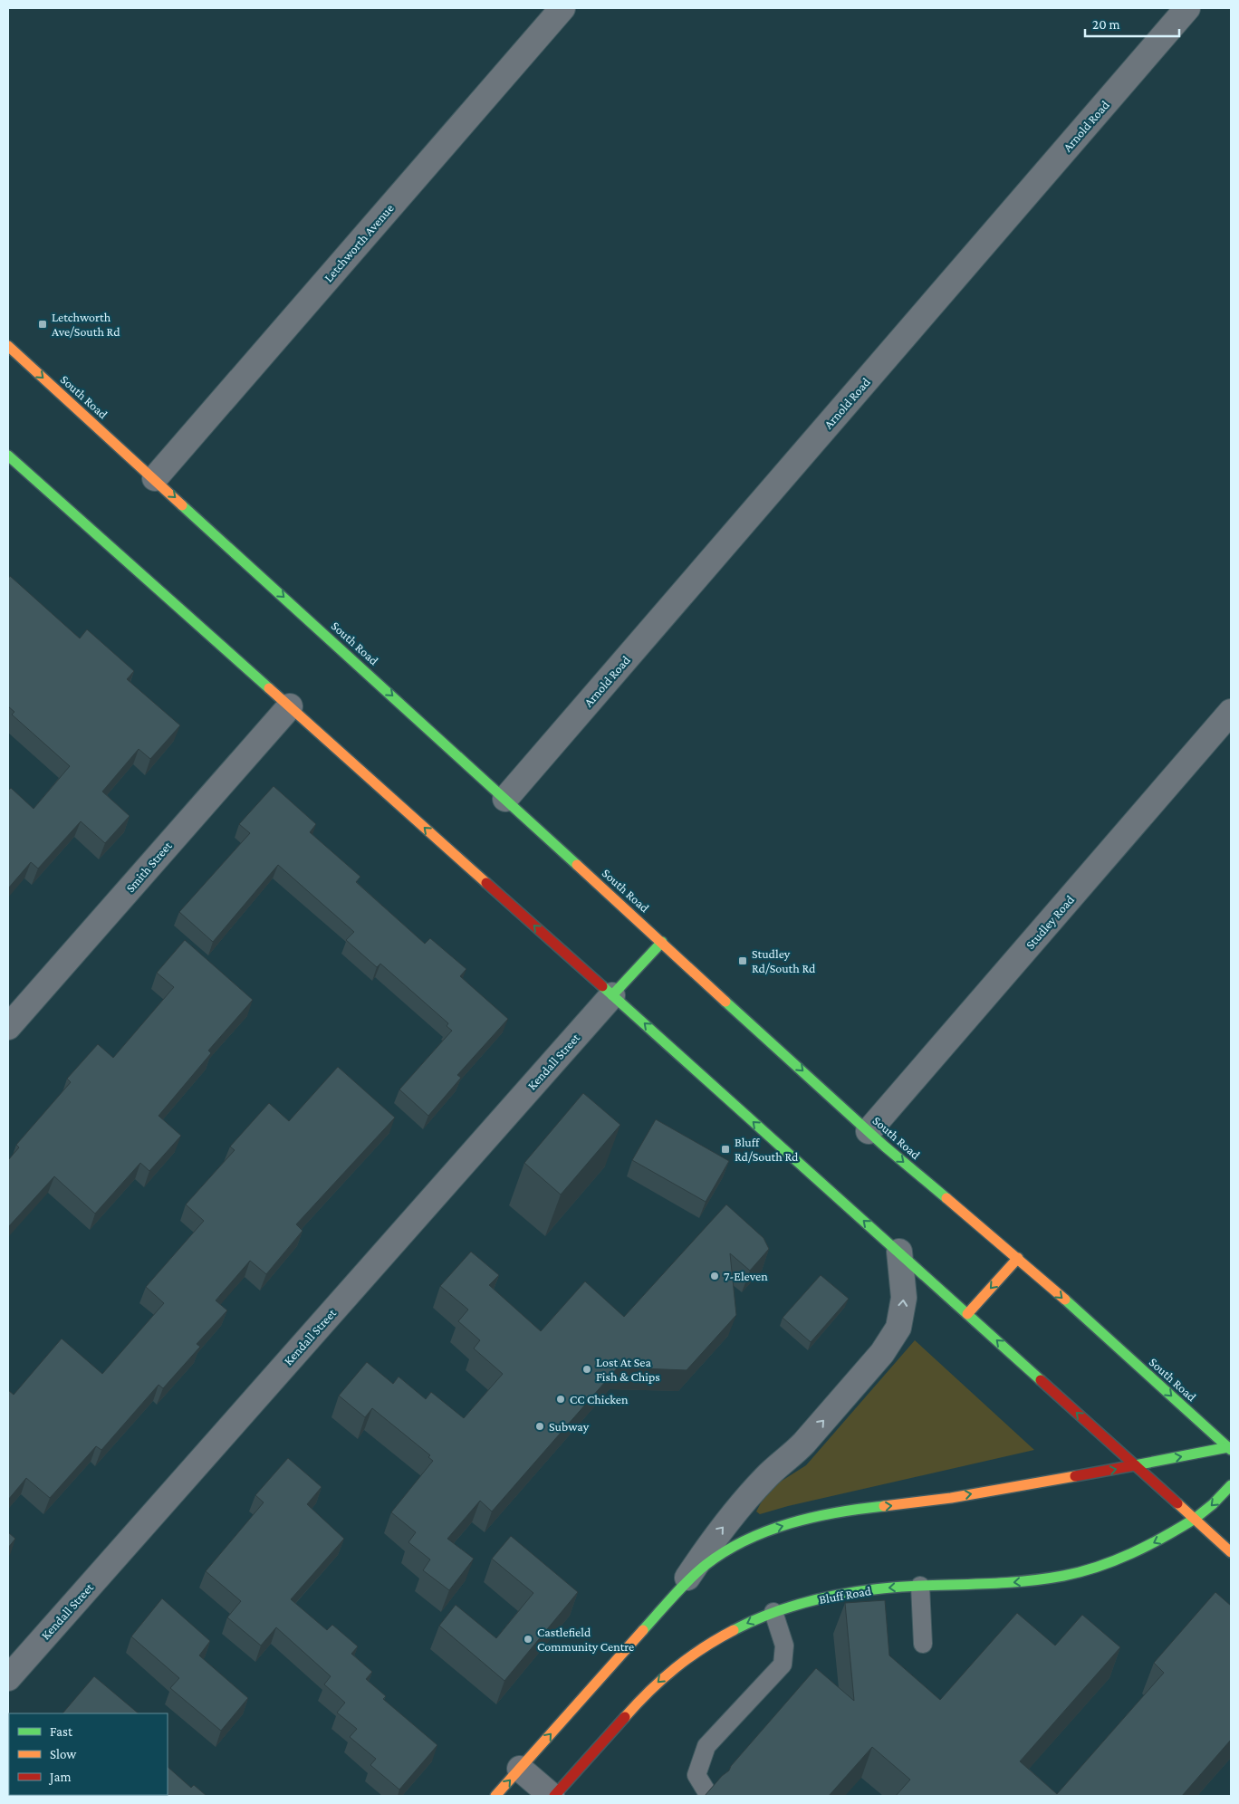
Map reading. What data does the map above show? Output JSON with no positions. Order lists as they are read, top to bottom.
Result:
{
  "streets": {
    "main road": ["South Road", "Bluff Road"],
    "street": [
      "Arnold Road",
      "Letchworth Avenue",
      "Smith Street",
      "Studley Road",
      "Kendall Street"
    ]
  },
  "crossings": [
    ["Arnold Road", "South Road"],
    ["Letchworth Avenue", "South Road"],
    ["South Road", "Studley Road"]
  ],
  "places": {
    "transit": ["Letchworth Ave/South Rd", "Studley Rd/South Rd", "Bluff Rd/South Rd"],
    "other": [
      "7-Eleven",
      "Lost At Sea Fish & Chips",
      "CC Chicken",
      "Subway",
      "Castlefield Community Centre"
    ]
  },
  "legend": ["Fast", "Slow", "Jam"],
  "scale_bar": "20 m"
}
